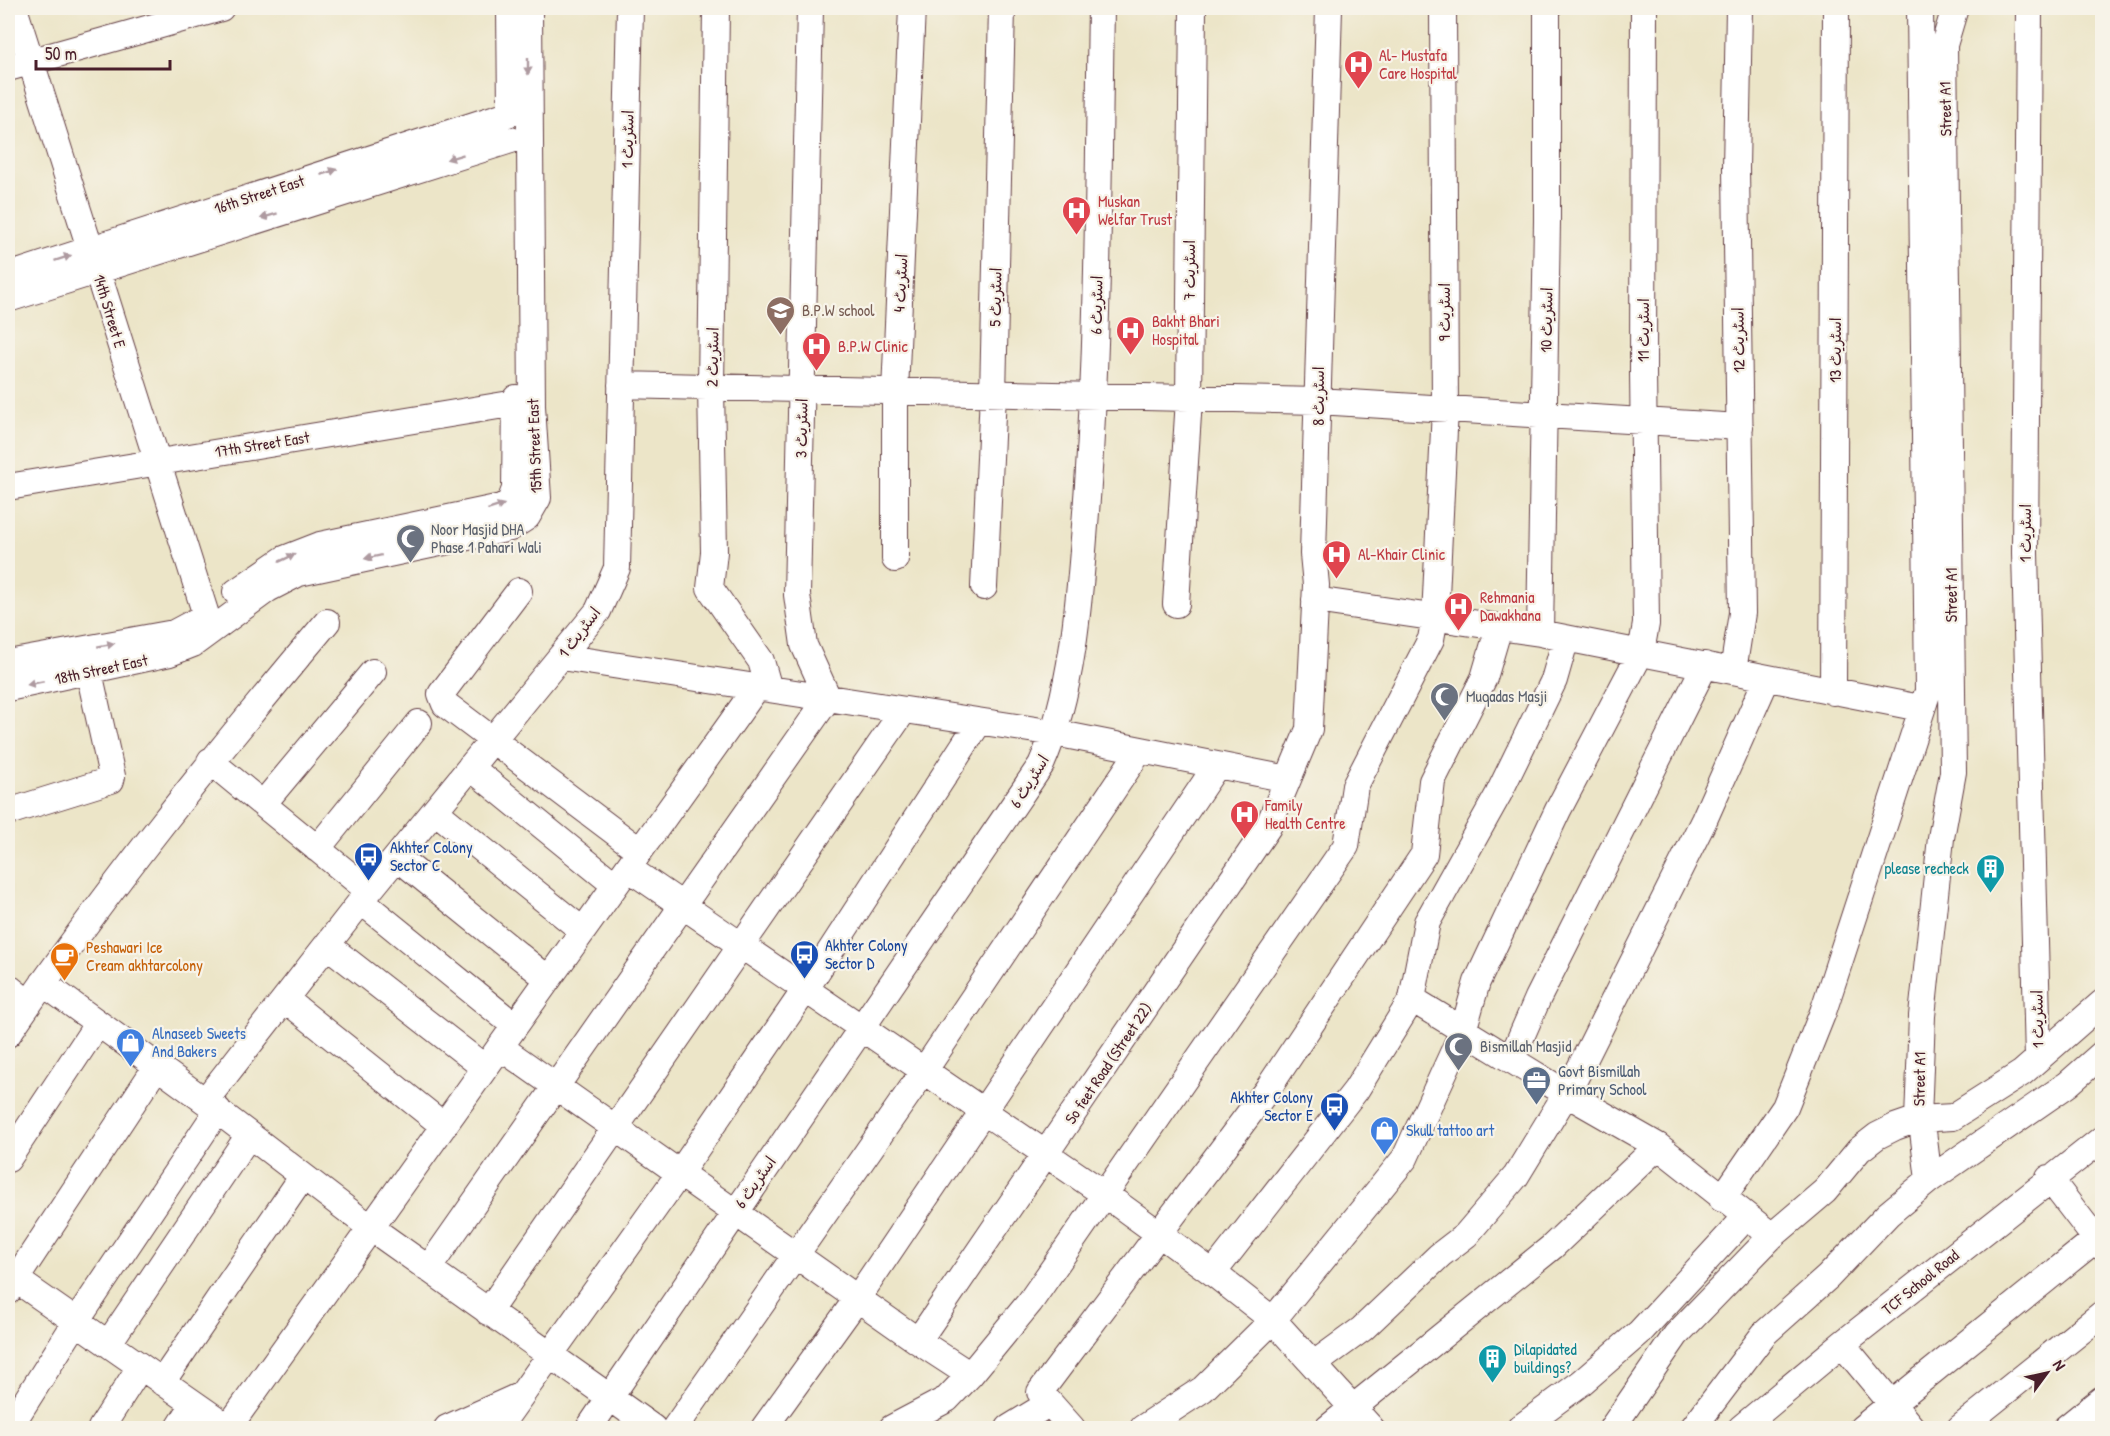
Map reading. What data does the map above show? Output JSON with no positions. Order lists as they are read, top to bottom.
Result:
{
  "streets": {
    "street": [
      "Street A1",
      "اسٹریٹ 1",
      "16th Street East",
      "اسٹریٹ 7",
      "اسٹریٹ 4",
      "اسٹریٹ 5",
      "اسٹریٹ 6",
      "14th Street E",
      "اسٹریٹ 9",
      "اسٹریٹ 10",
      "اسٹریٹ 11",
      "اسٹریٹ 12",
      "اسٹریٹ 13",
      "اسٹریٹ 2",
      "اسٹریٹ 8",
      "اسٹریٹ 3",
      "17th Street East",
      "15th Street East",
      "18th Street East",
      "So feet Road (Street 22)",
      "TCF School Road"
    ]
  },
  "crossings": [
    ["16th Street East", "14th Street E"],
    ["16th Street East", "15th Street East"],
    ["14th Street E", "17th Street East"],
    ["14th Street E", "15th Street East"],
    ["14th Street E", "18th Street East"],
    ["اسٹریٹ 8", "So feet Road (Street 22)"],
    ["17th Street East", "15th Street East"],
    ["15th Street East", "18th Street East"]
  ],
  "places": {
    "hospital": [
      "Al- Mustafa Care Hospital",
      "Muskan Welfar Trust",
      "Bakht Bhari Hospital",
      "B.P.W Clinic",
      "Al-Khair Clinic",
      "Rehmania Dawakhana",
      "Family Health Centre"
    ],
    "school or university": ["B.P.W school"],
    "mosque": ["Noor Masjid DHA Phase 1 Pahari Wali", "Muqadas Masji", "Bismillah Masjid"],
    "bus stop": ["Akhter Colony Sector C", "Akhter Colony Sector D", "Akhter Colony Sector E"],
    "building": ["please recheck", "Dilapidated buildings?"],
    "cafe": ["Peshawari Ice Cream akhtarcolony"],
    "shop": ["Alnaseeb Sweets And Bakers", "Skull tattoo art"],
    "office": ["Govt Bismillah Primary School"]
  },
  "scale_bar": "50 m",
  "north": "top right"
}
